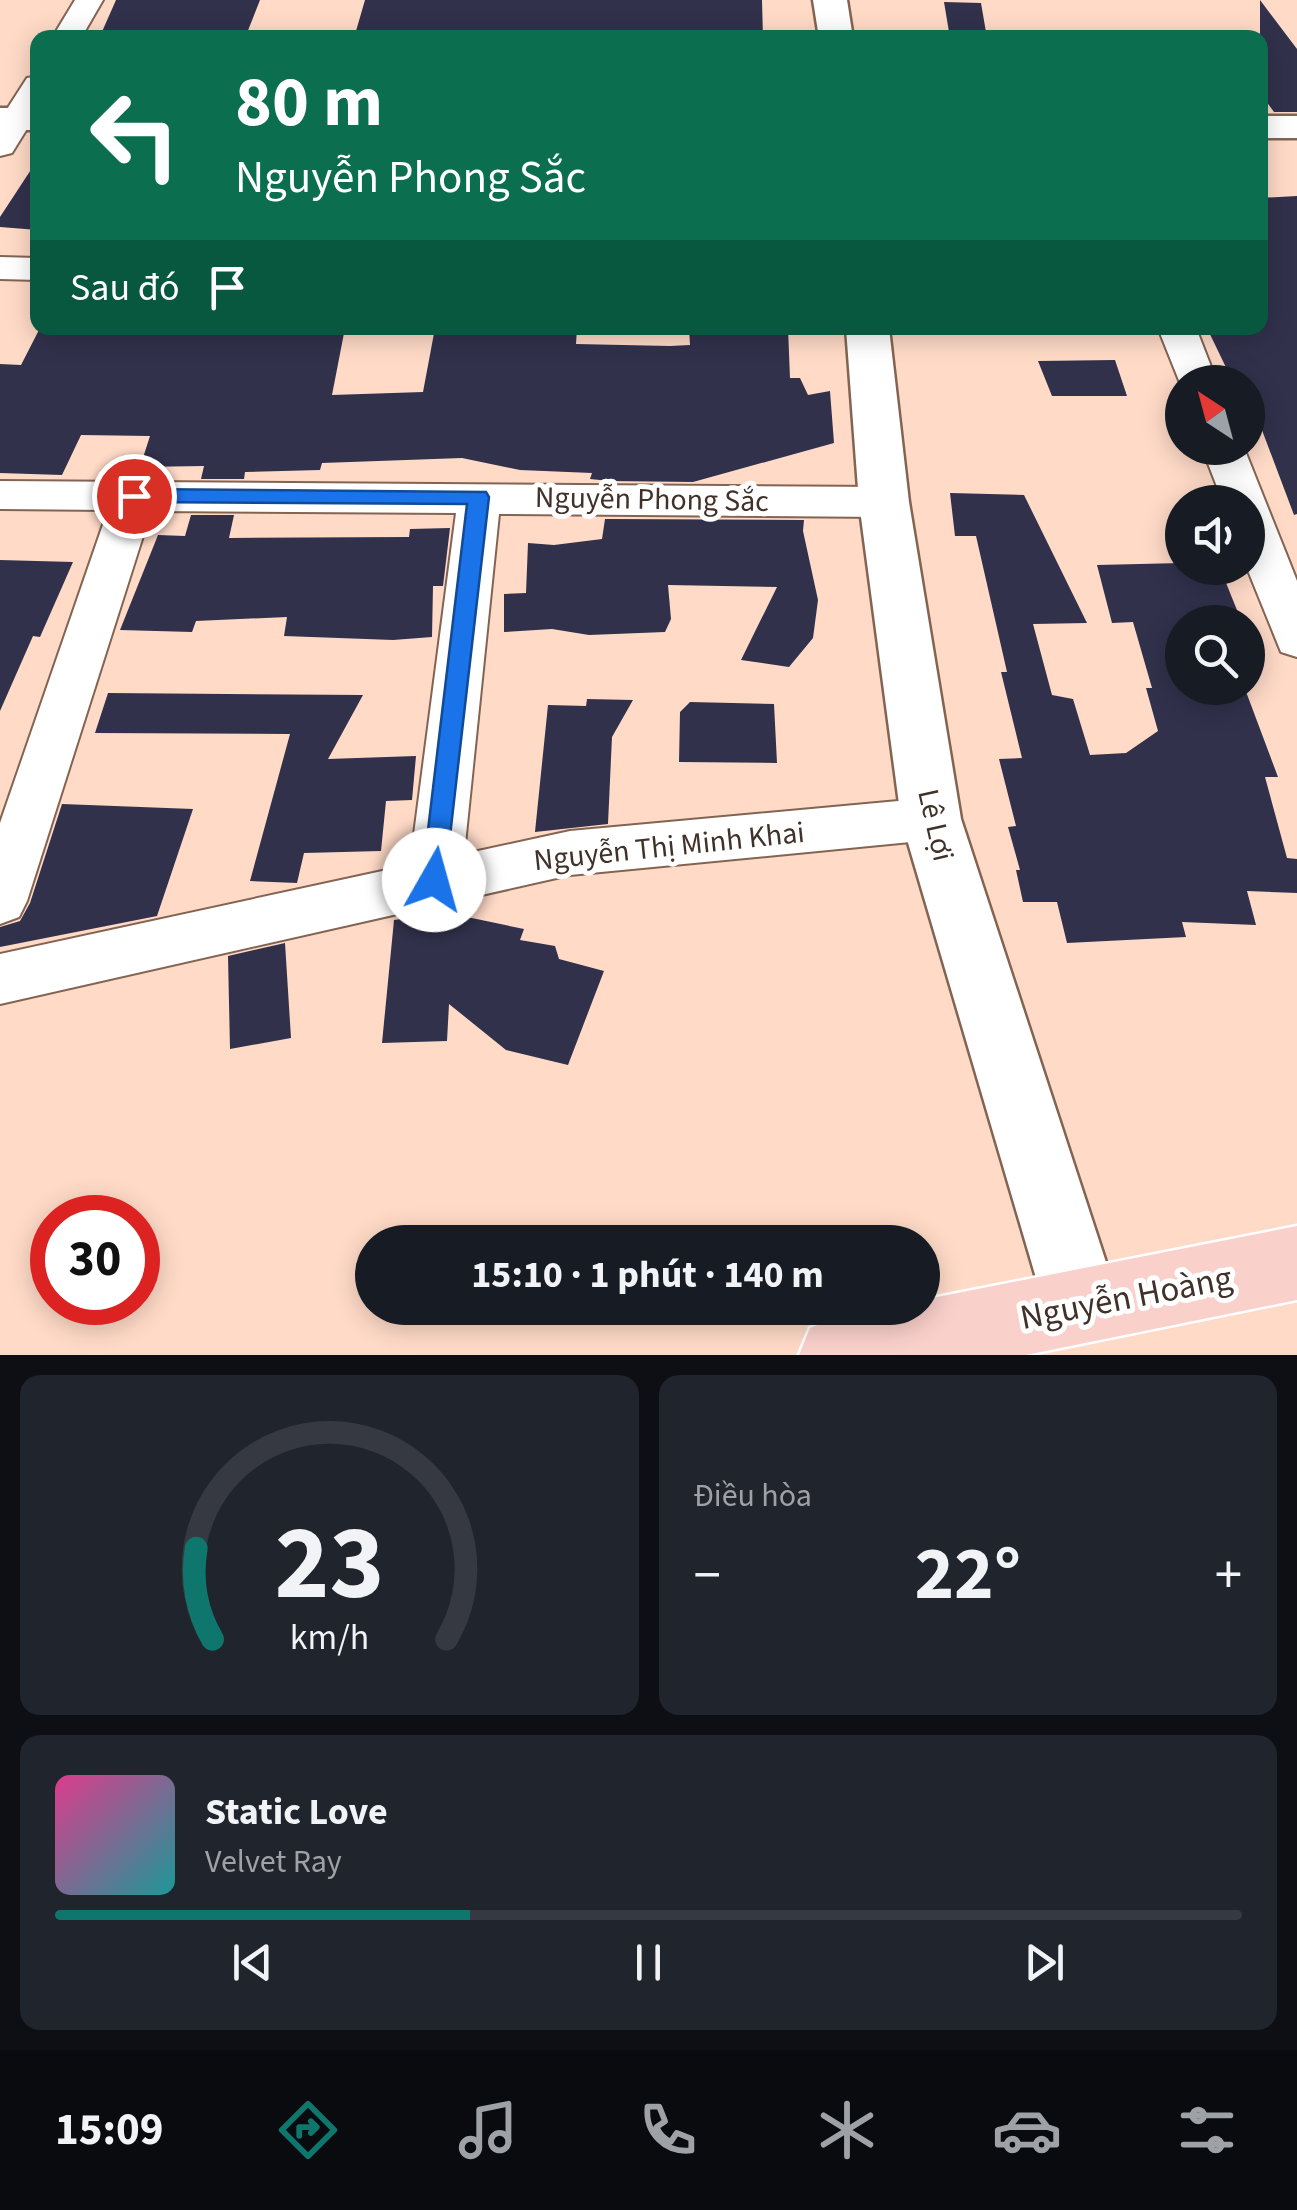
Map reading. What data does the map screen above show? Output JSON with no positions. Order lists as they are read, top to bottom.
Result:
{
  "streets": {
    "highway": ["Nguyễn Hoàng"],
    "street": ["Nguyễn Phong Sắc", "Lê Lợi", "Nguyễn Thị Minh Khai"]
  },
  "crossings": [
    ["Nguyễn Phong Sắc", "Lê Lợi"],
    ["Lê Lợi", "Nguyễn Thị Minh Khai"],
    ["Lê Lợi", "Nguyễn Hoàng"]
  ],
  "north": "top left",
  "page": {
    "turn": ["80 m", "Nguyễn Phong Sắc"],
    "then": "Sau đó",
    "limit": "30",
    "trip": "15:10 · 1 phút · 140 m",
    "tile": "Điều hòa",
    "heat": ["−", "22°", "+"],
    "song": ["Static Love", "Velvet Ray"],
    "tabs": "15:09",
    "gauge": ["23", "km/h"]
  }
}
